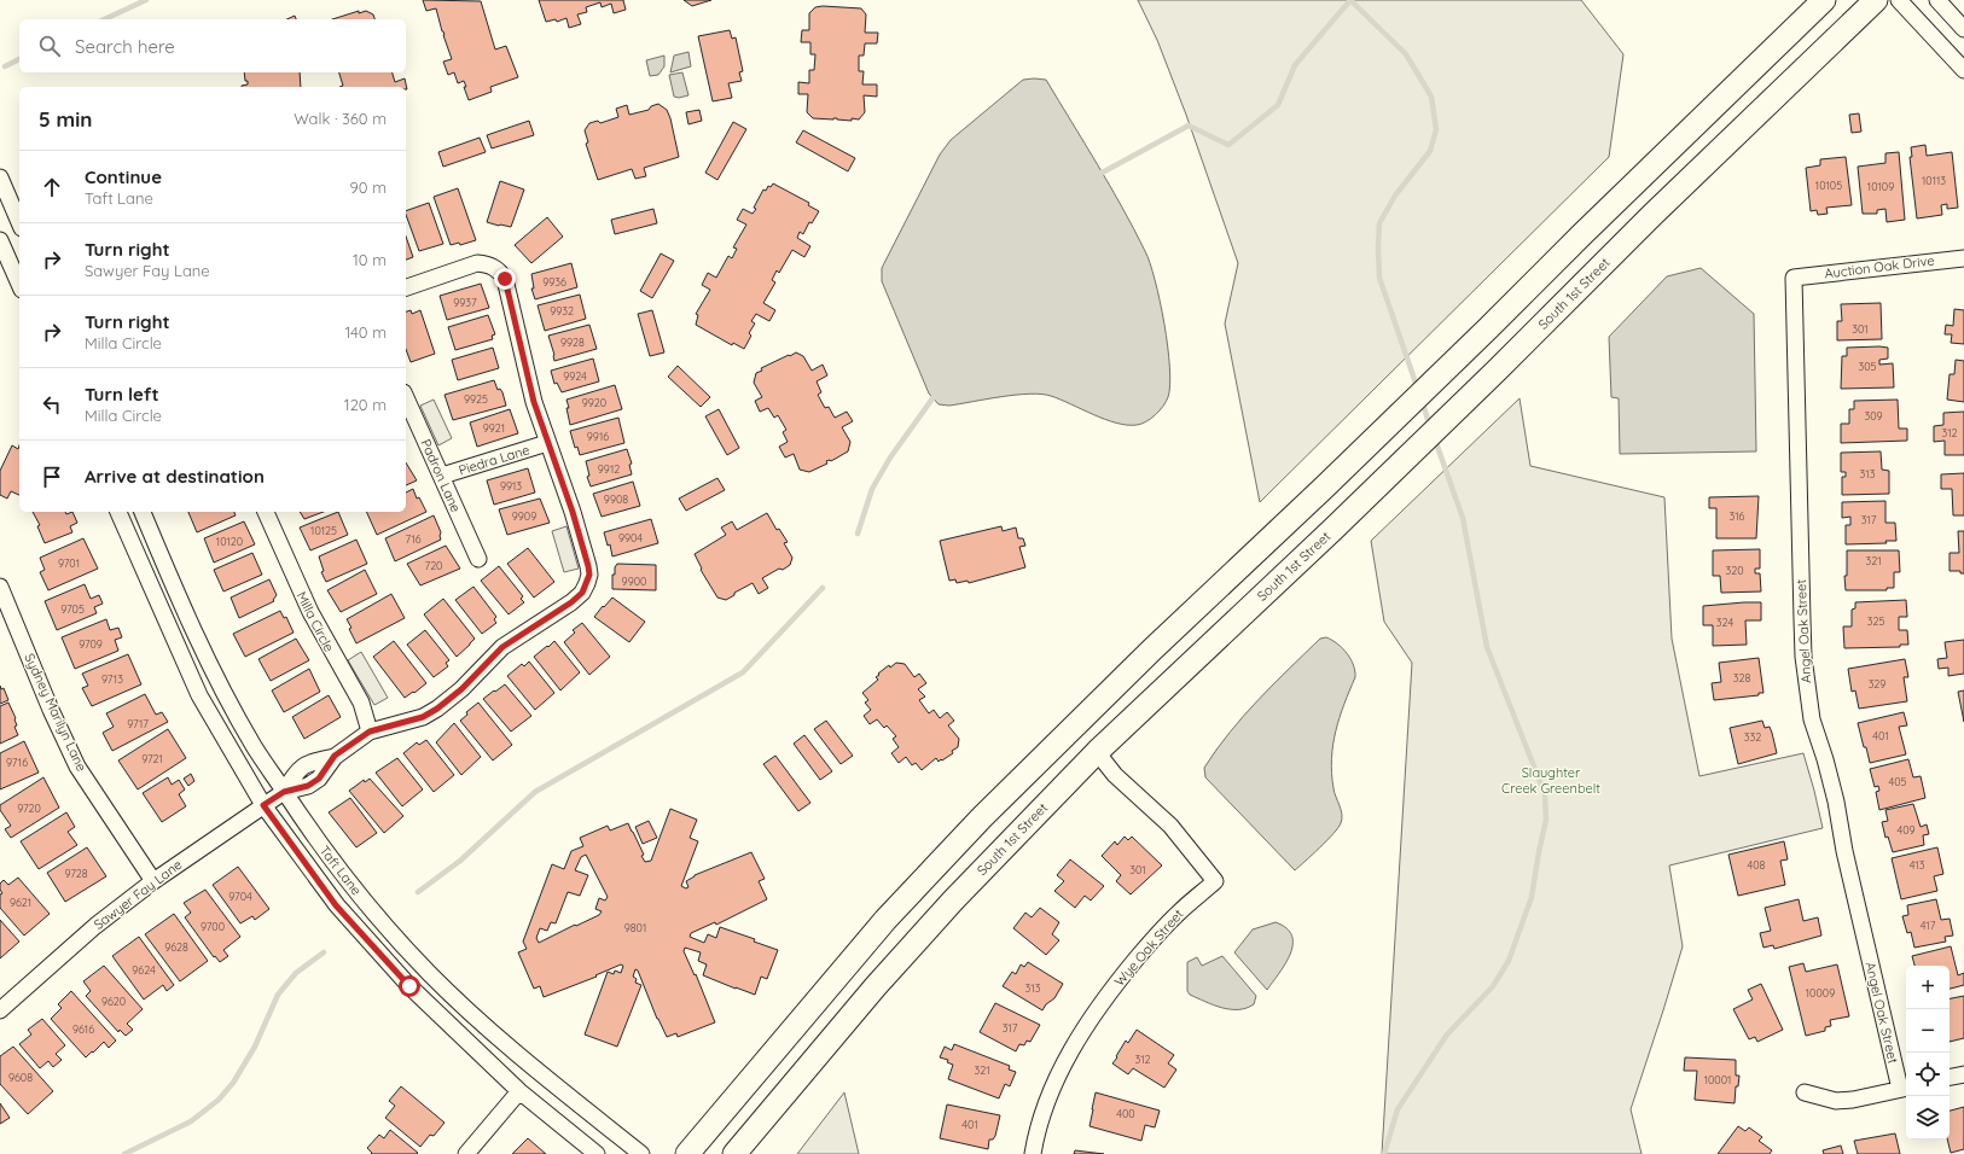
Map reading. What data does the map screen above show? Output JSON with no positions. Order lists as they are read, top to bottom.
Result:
{
  "streets": {
    "main road": ["South 1st Street"],
    "street": [
      "Auction Oak Drive",
      "Piedra Lane",
      "Padron Lane",
      "Milla Circle",
      "Angel Oak Street",
      "Sydney Marilyn Lane",
      "Taft Lane",
      "Sawyer Fay Lane",
      "Wye Oak Street"
    ]
  },
  "crossings": [
    ["Auction Oak Drive", "Angel Oak Street"],
    ["South 1st Street", "Wye Oak Street"],
    ["Piedra Lane", "Padron Lane"],
    ["Sydney Marilyn Lane", "Sawyer Fay Lane"],
    ["Taft Lane", "Sawyer Fay Lane"]
  ],
  "parks": ["Slaughter Creek Greenbelt"],
  "house_numbers": [
    "10113",
    "10105",
    "10109",
    "9936",
    "9937",
    "9932",
    "301",
    "9928",
    "305",
    "9924",
    "9925",
    "9920",
    "309",
    "9921",
    "312",
    "9916",
    "9912",
    "313",
    "9913",
    "9908",
    "9909",
    "316",
    "317",
    "10125",
    "9904",
    "716",
    "10120",
    "321",
    "9701",
    "720",
    "320",
    "9900",
    "9705",
    "325",
    "324",
    "9709",
    "328",
    "9713",
    "329",
    "9717",
    "401",
    "332",
    "9721",
    "9716",
    "405",
    "9720",
    "409",
    "408",
    "413",
    "301",
    "9728",
    "9704",
    "9621",
    "417",
    "9700",
    "9801",
    "9628",
    "9624",
    "313",
    "10009",
    "9620",
    "317",
    "9616",
    "312",
    "321",
    "9608",
    "10001",
    "400",
    "401"
  ],
  "page": {
    "search": "Search here",
    "heading": ["5 min", "Walk · 360 m"],
    "list": [
      ["Continue", "Taft Lane", "90 m"],
      ["Turn right", "Sawyer Fay Lane", "10 m"],
      ["Turn right", "Milla Circle", "140 m"],
      ["Turn left", "Milla Circle", "120 m"],
      "Arrive at destination"
    ],
    "map_buttons": ["+", "−"]
  }
}
